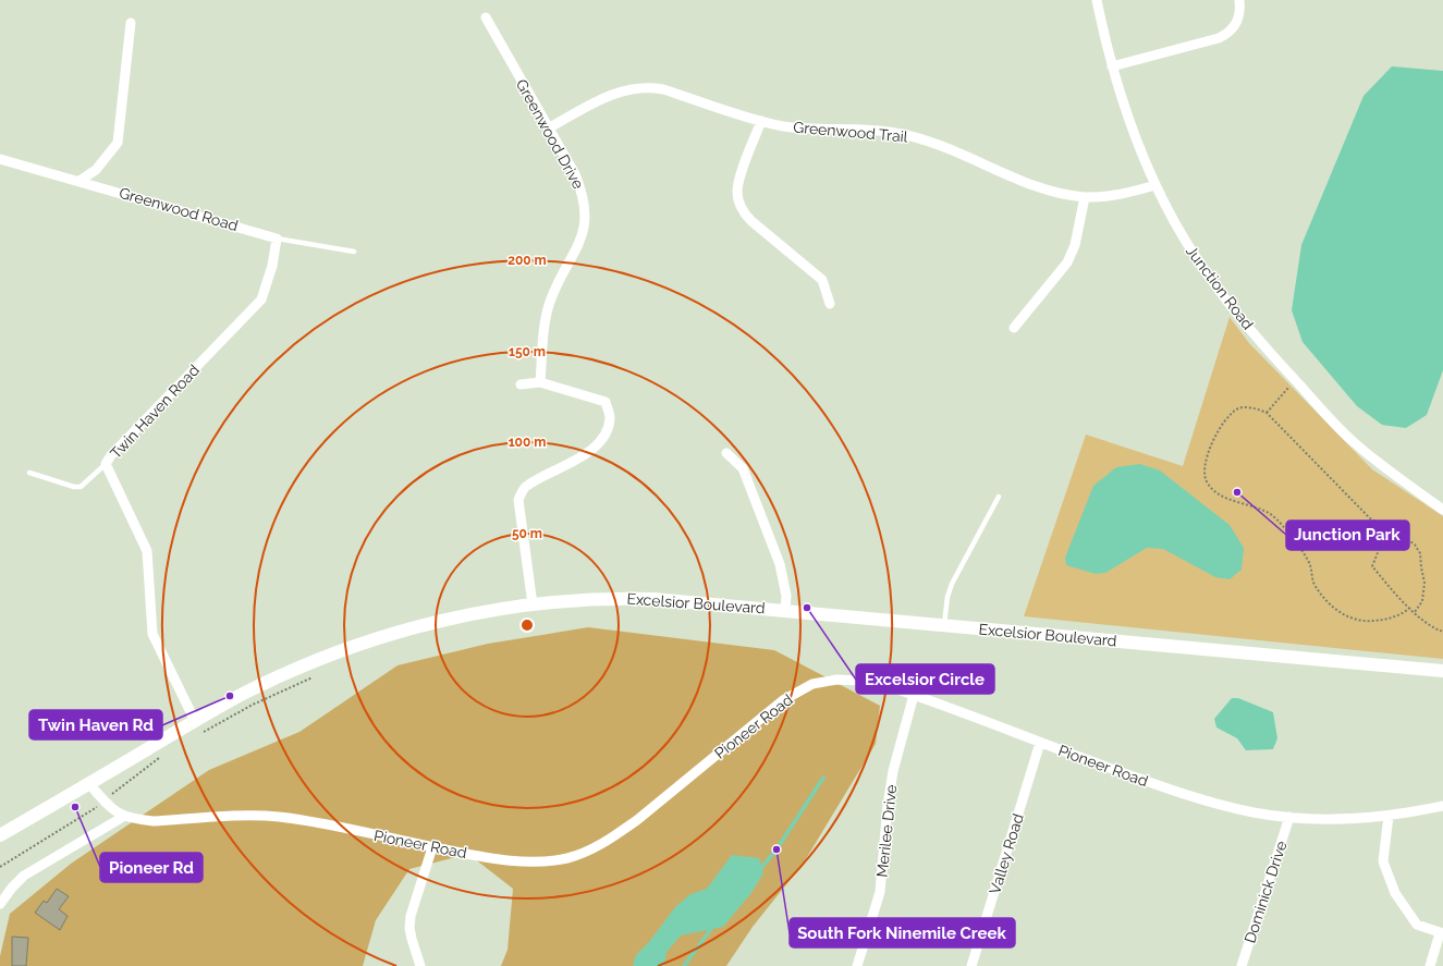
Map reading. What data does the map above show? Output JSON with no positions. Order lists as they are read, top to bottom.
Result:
{
  "streets": {
    "main road": ["Excelsior Boulevard"],
    "street": [
      "Greenwood Trail",
      "Greenwood Drive",
      "Greenwood Road",
      "Junction Road",
      "Twin Haven Road",
      "Pioneer Road",
      "Merilee Drive",
      "Valley Road",
      "Dominick Drive"
    ]
  },
  "crossings": [
    ["Greenwood Trail", "Greenwood Drive"],
    ["Greenwood Trail", "Junction Road"],
    ["Greenwood Road", "Twin Haven Road"],
    ["Twin Haven Road", "Excelsior Boulevard"],
    ["Pioneer Road", "Merilee Drive"],
    ["Pioneer Road", "Valley Road"],
    ["Pioneer Road", "Dominick Drive"]
  ],
  "places": [
    "Junction Park",
    "Excelsior Circle",
    "Twin Haven Rd",
    "Pioneer Rd",
    "South Fork Ninemile Creek"
  ],
  "rings": [
    "200 m",
    "150 m",
    "100 m",
    "50 m"
  ]
}
